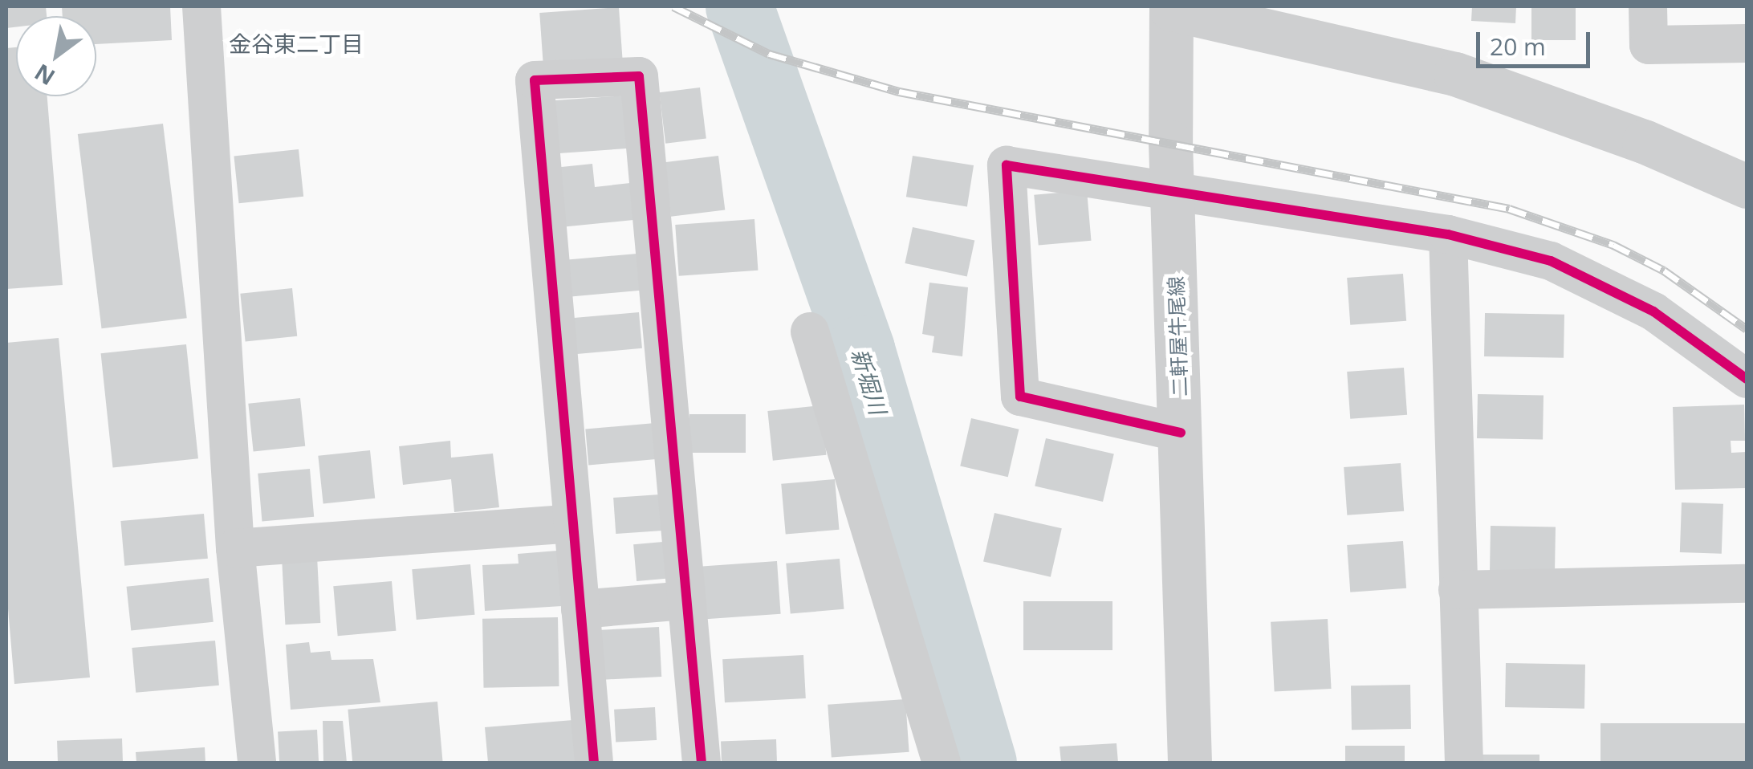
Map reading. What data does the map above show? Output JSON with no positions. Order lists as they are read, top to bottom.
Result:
{
  "streets": {
    "street": ["二軒屋牛尾線"]
  },
  "districts": ["金谷東二丁目"],
  "water": ["新堀川"],
  "scale_bar": "20 m",
  "north": "bottom left"
}
